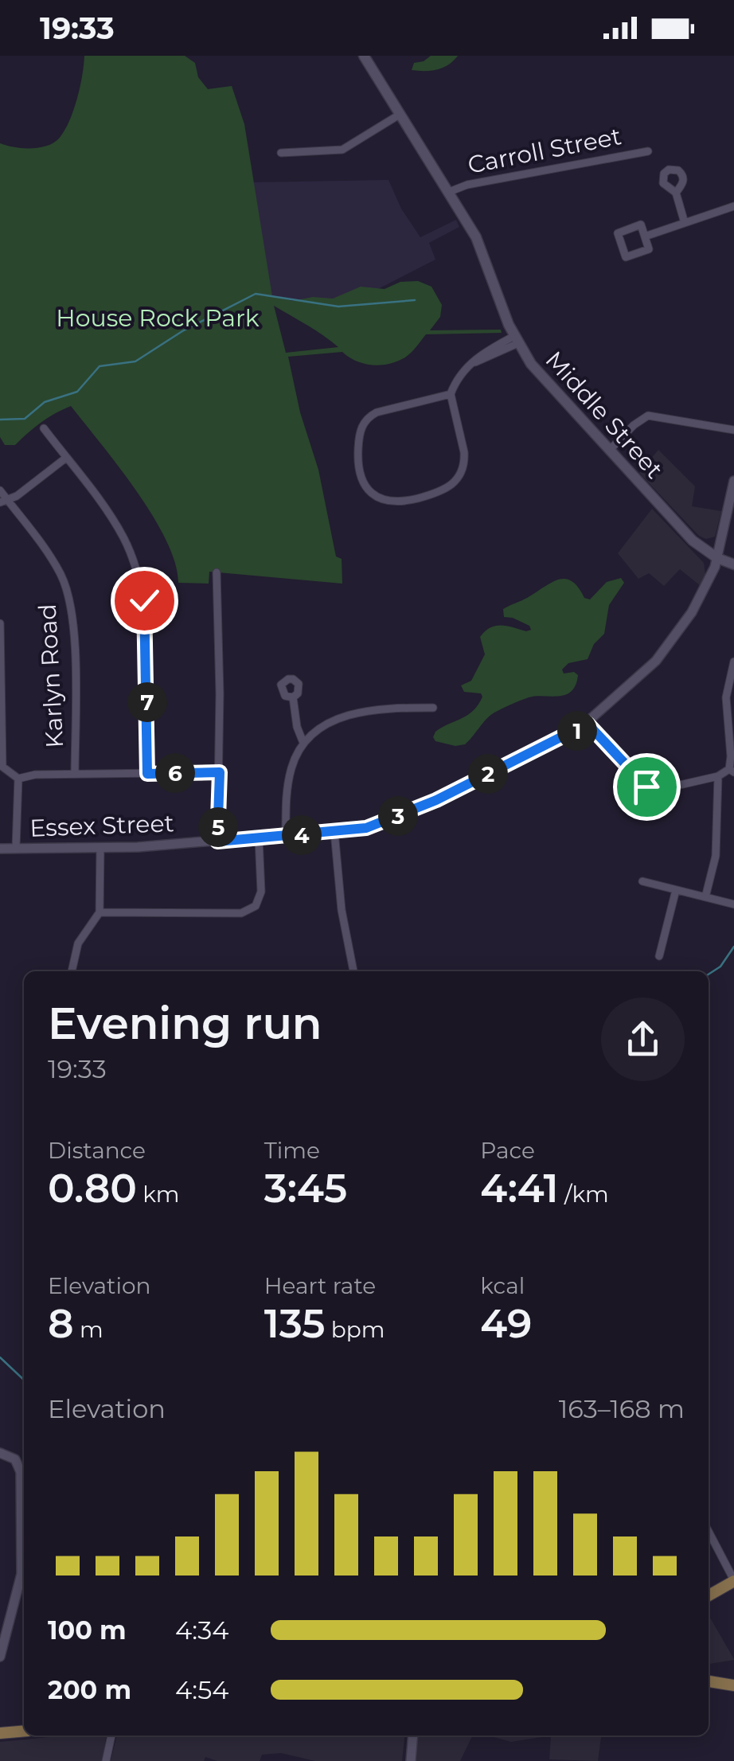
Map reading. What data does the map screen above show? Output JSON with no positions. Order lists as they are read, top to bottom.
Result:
{
  "streets": {
    "main road": ["Middle Street"],
    "street": ["Carroll Street", "Karlyn Road", "Essex Street"]
  },
  "crossings": [
    ["Carroll Street", "Middle Street"],
    ["Middle Street", "Essex Street"]
  ],
  "parks": ["House Rock Park"],
  "page": {
    "status": "19:33",
    "pins": [
      "7",
      "1",
      "6",
      "2",
      "3",
      "5",
      "4"
    ],
    "heading": ["Evening run", "19:33"],
    "stats": [
      ["Distance", "0.80 km"],
      ["Time", "3:45"],
      ["Pace", "4:41 /km"],
      ["Elevation", "8 m"],
      ["Heart rate", "135 bpm"],
      ["kcal", "49"]
    ],
    "chart": ["Elevation", "163–168 m"],
    "list": [
      {
        "name": "100 m",
        "note": "4:34"
      },
      {
        "name": "200 m",
        "note": "4:54"
      }
    ]
  }
}
